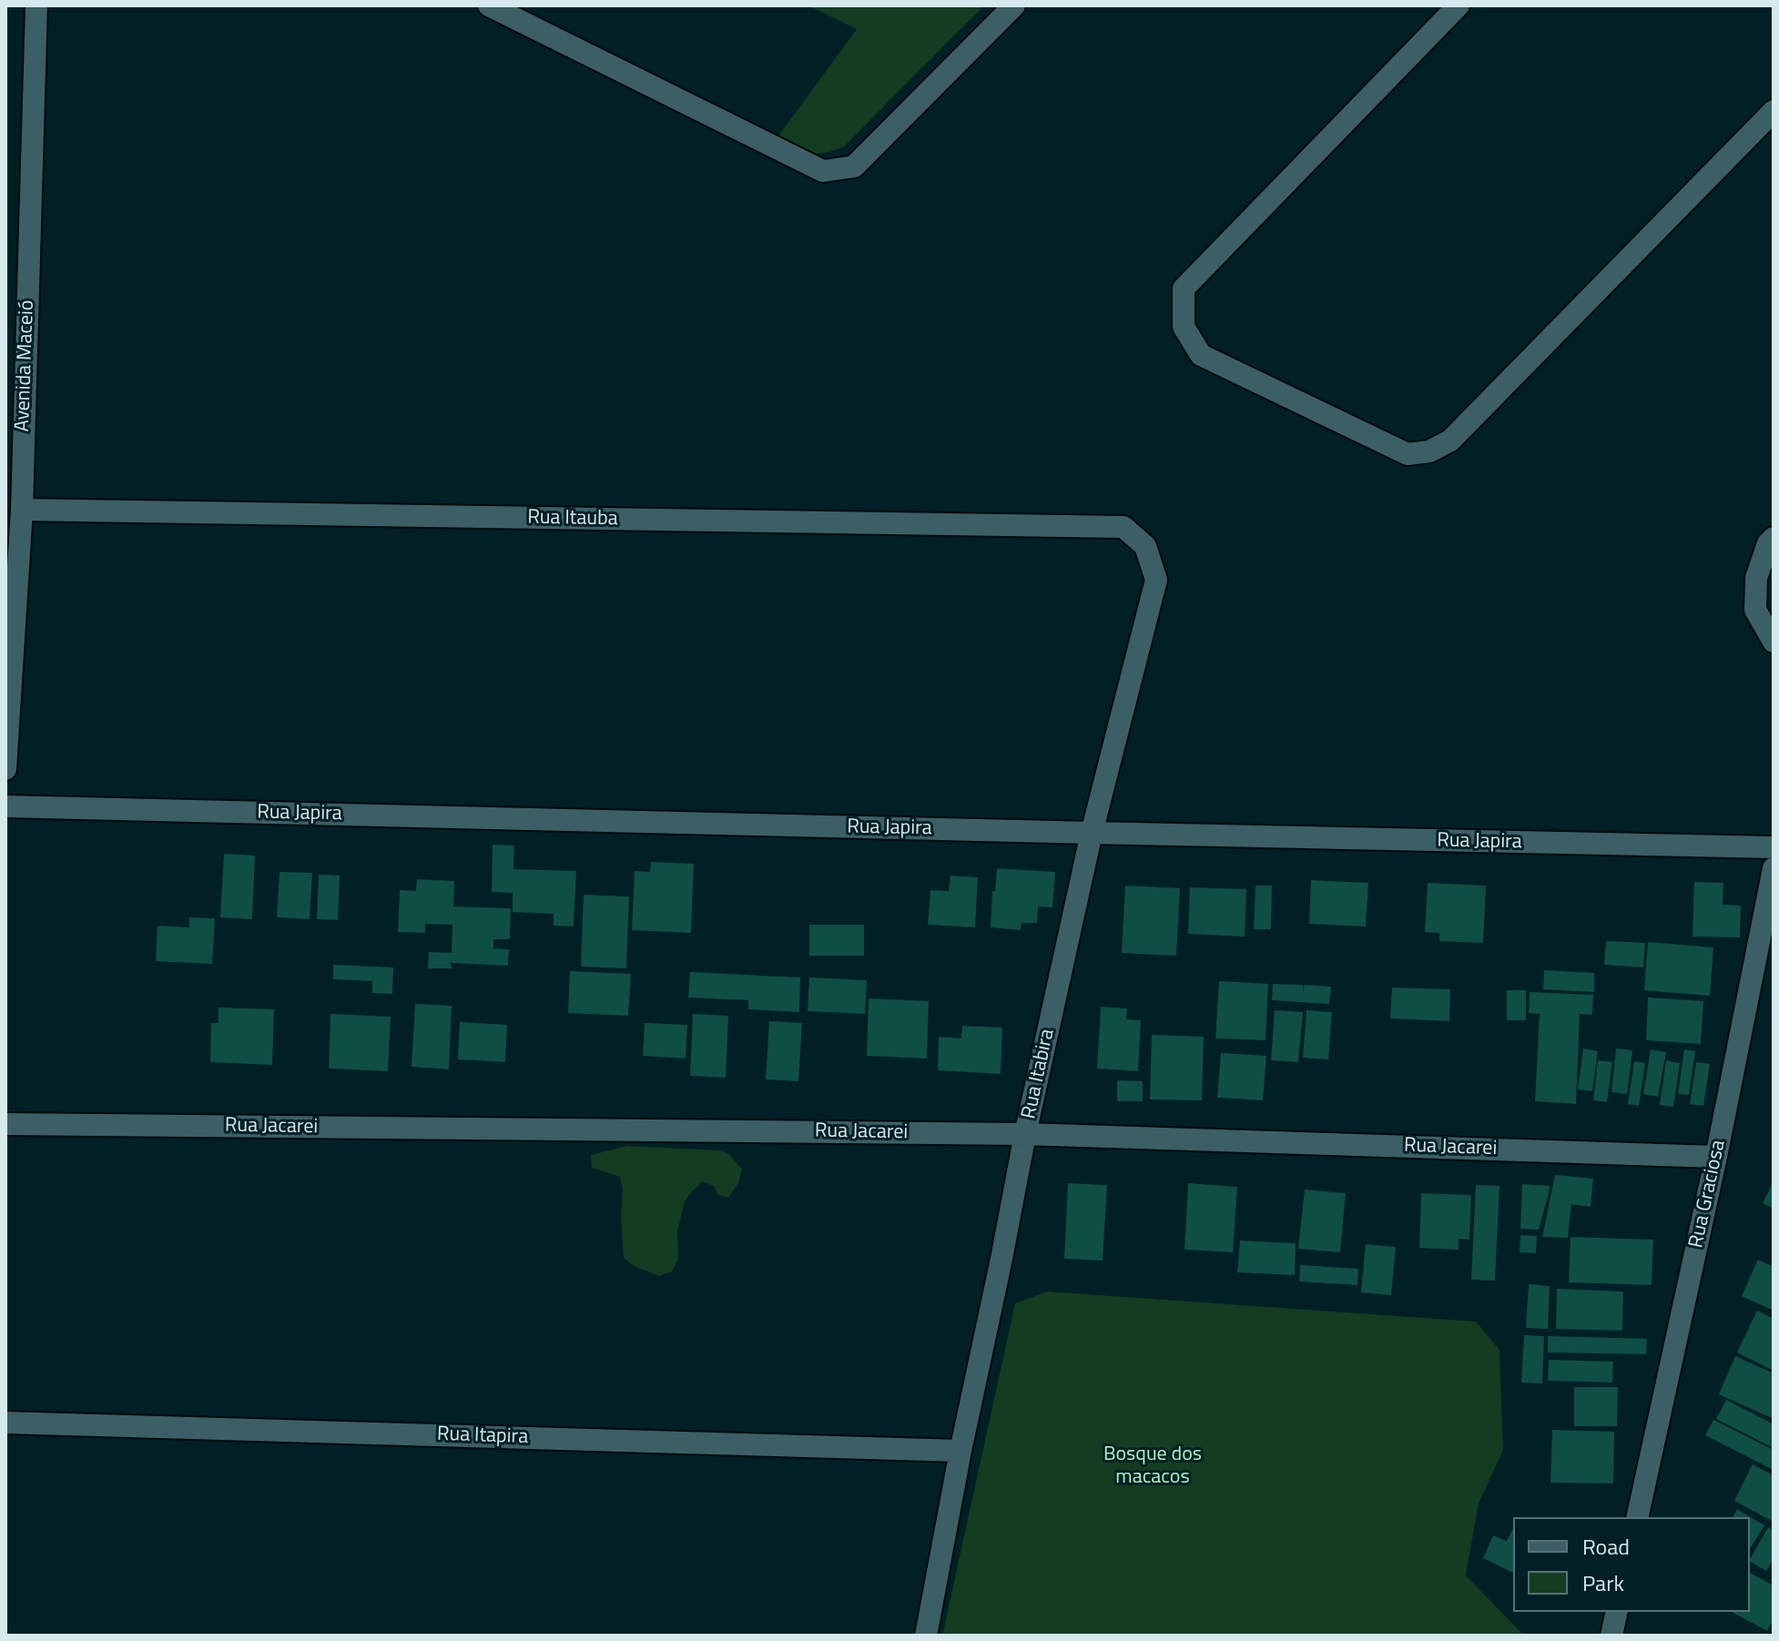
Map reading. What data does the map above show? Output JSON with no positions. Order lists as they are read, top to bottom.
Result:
{
  "streets": {
    "street": [
      "Avenida Maceió",
      "Rua Itauba",
      "Rua Japira",
      "Rua Itabira",
      "Rua Jacarei",
      "Rua Graciosa",
      "Rua Itapira"
    ]
  },
  "crossings": [
    ["Avenida Maceió", "Rua Itauba"],
    ["Rua Itauba", "Rua Itabira"],
    ["Rua Japira", "Rua Itabira"],
    ["Rua Itabira", "Rua Jacarei"],
    ["Rua Itabira", "Rua Itapira"],
    ["Rua Jacarei", "Rua Graciosa"]
  ],
  "parks": ["Bosque dos macacos"],
  "legend": ["Road", "Park"]
}
